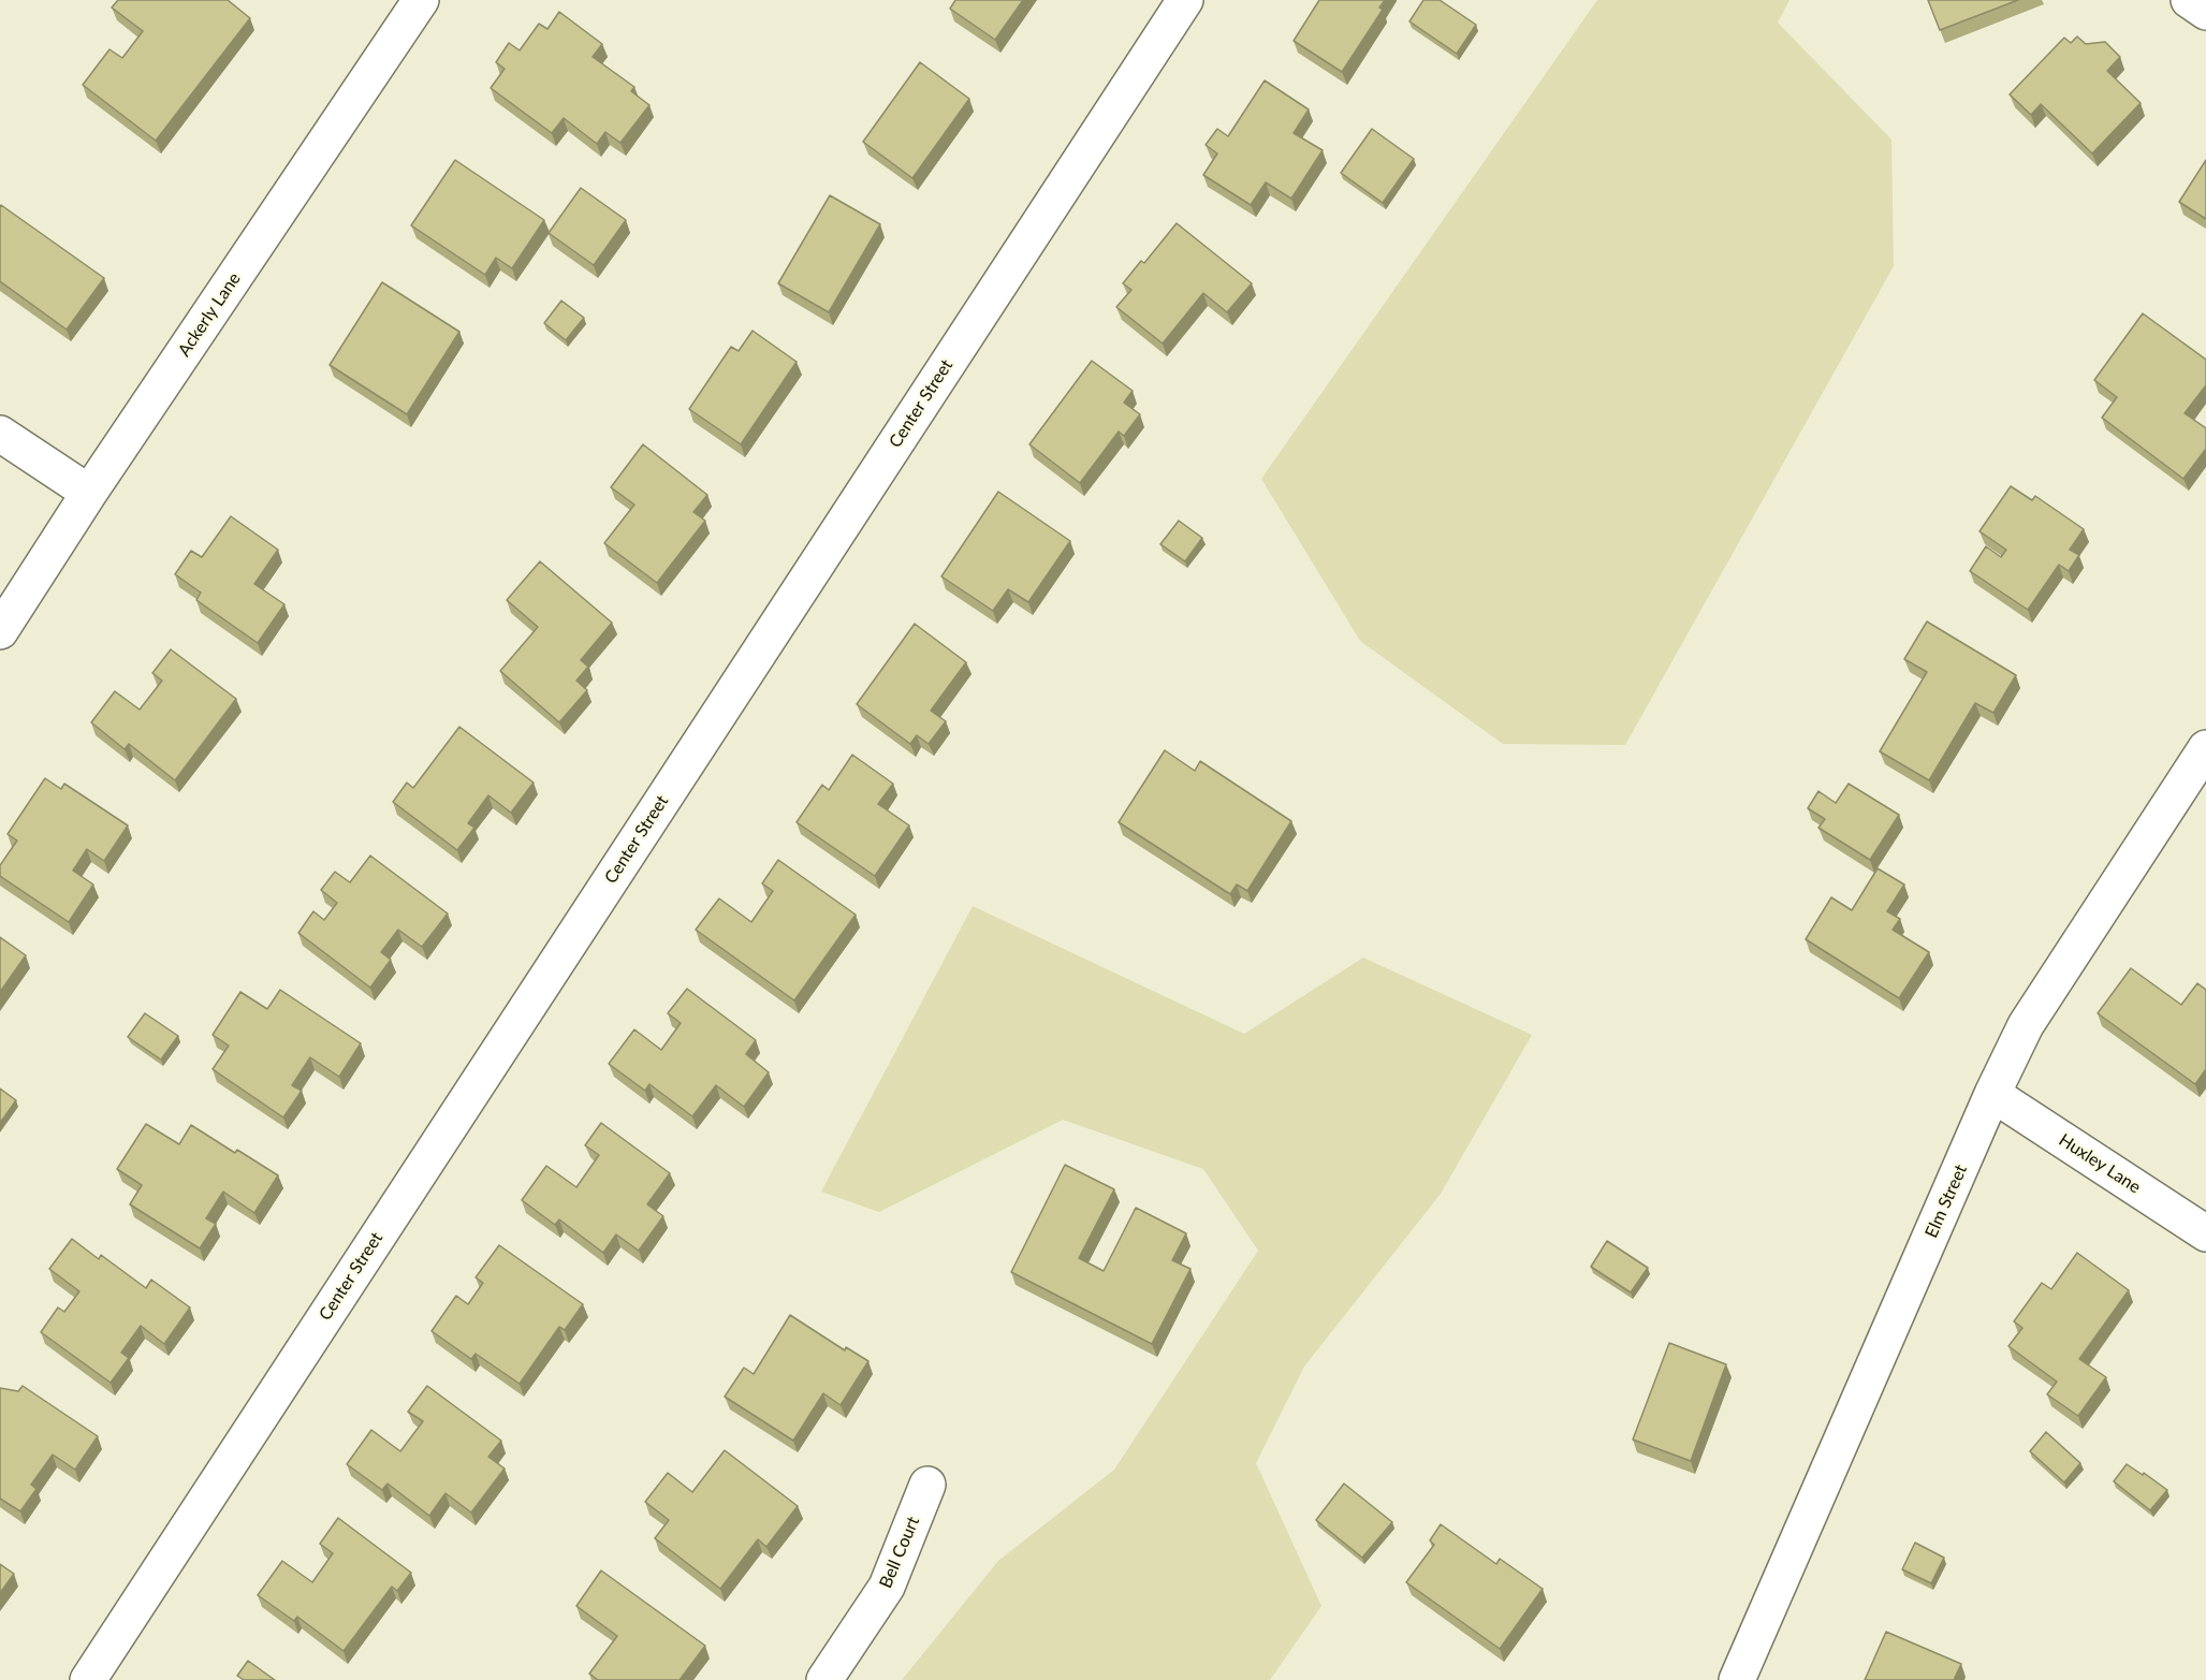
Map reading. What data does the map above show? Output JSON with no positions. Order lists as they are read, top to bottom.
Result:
{
  "streets": {
    "street": [
      "Ackerly Lane",
      "Center Street",
      "Huxley Lane",
      "Elm Street",
      "Bell Court"
    ]
  },
  "crossings": [
    ["Huxley Lane", "Elm Street"]
  ]
}
